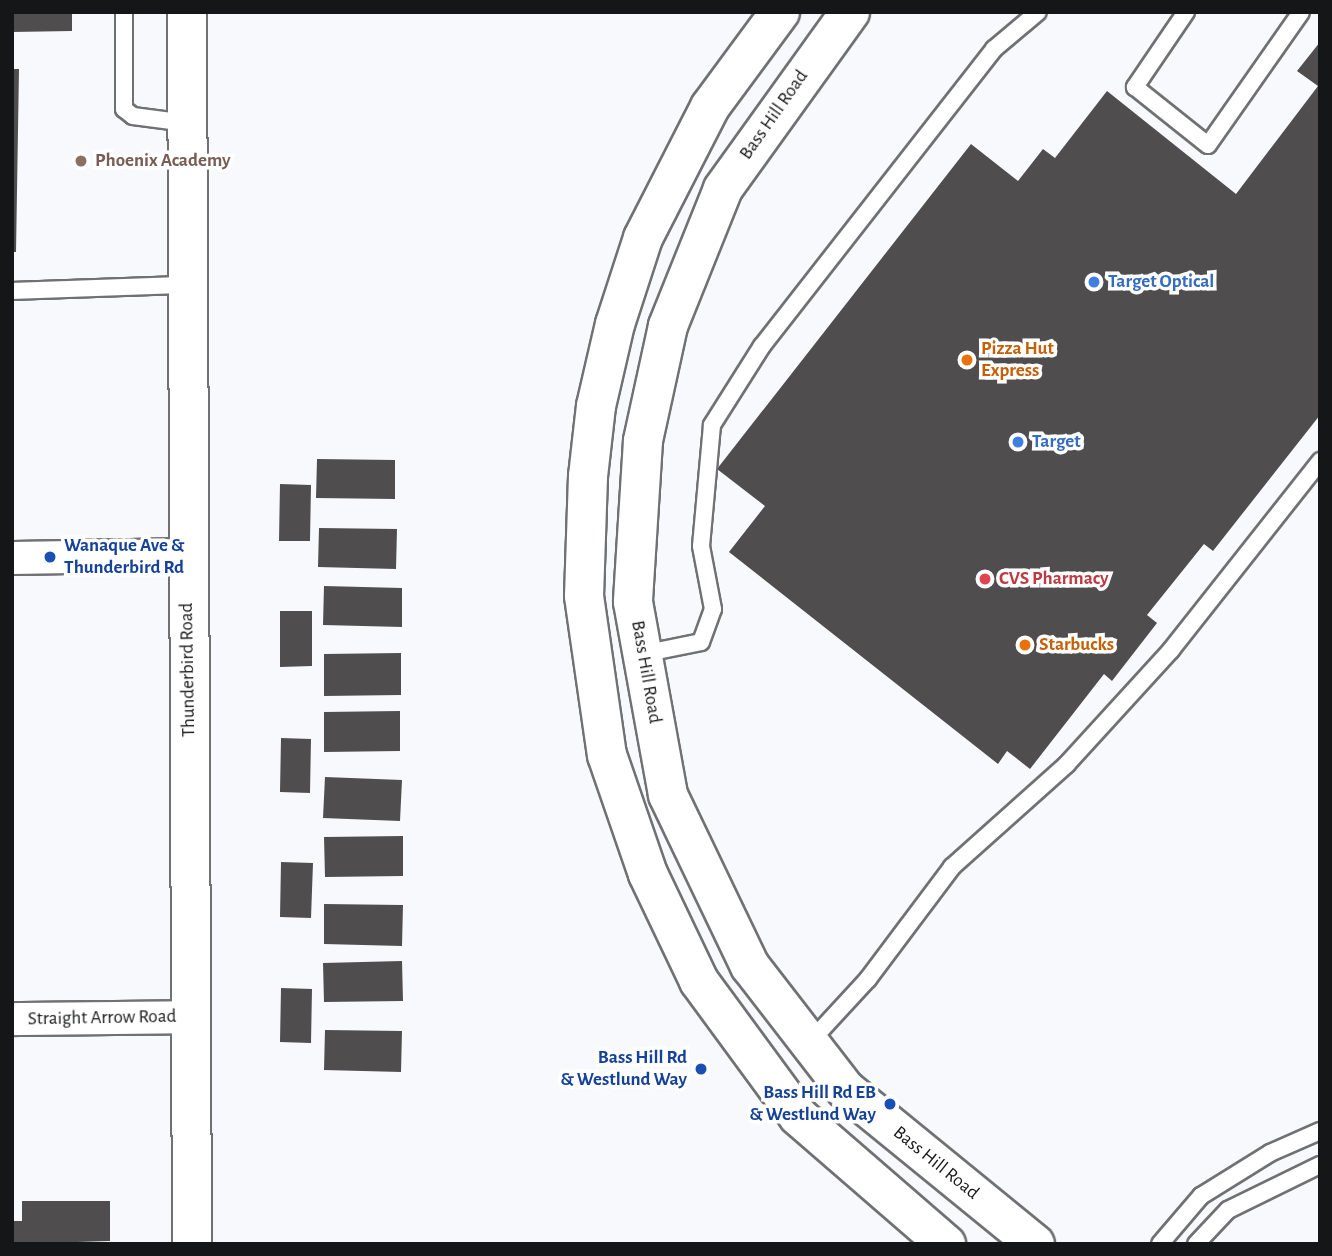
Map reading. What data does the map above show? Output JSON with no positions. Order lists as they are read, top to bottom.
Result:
{
  "streets": {
    "main road": ["Bass Hill Road", "Thunderbird Road"],
    "street": ["Straight Arrow Road"]
  },
  "crossings": [
    ["Thunderbird Road", "Straight Arrow Road"]
  ],
  "places": [
    "Phoenix Academy",
    "Target Optical",
    "Pizza Hut Express",
    "Target",
    "Wanaque Ave & Thunderbird Rd",
    "CVS Pharmacy",
    "Starbucks",
    "Bass Hill Rd & Westlund Way",
    "Bass Hill Rd EB & Westlund Way"
  ]
}
